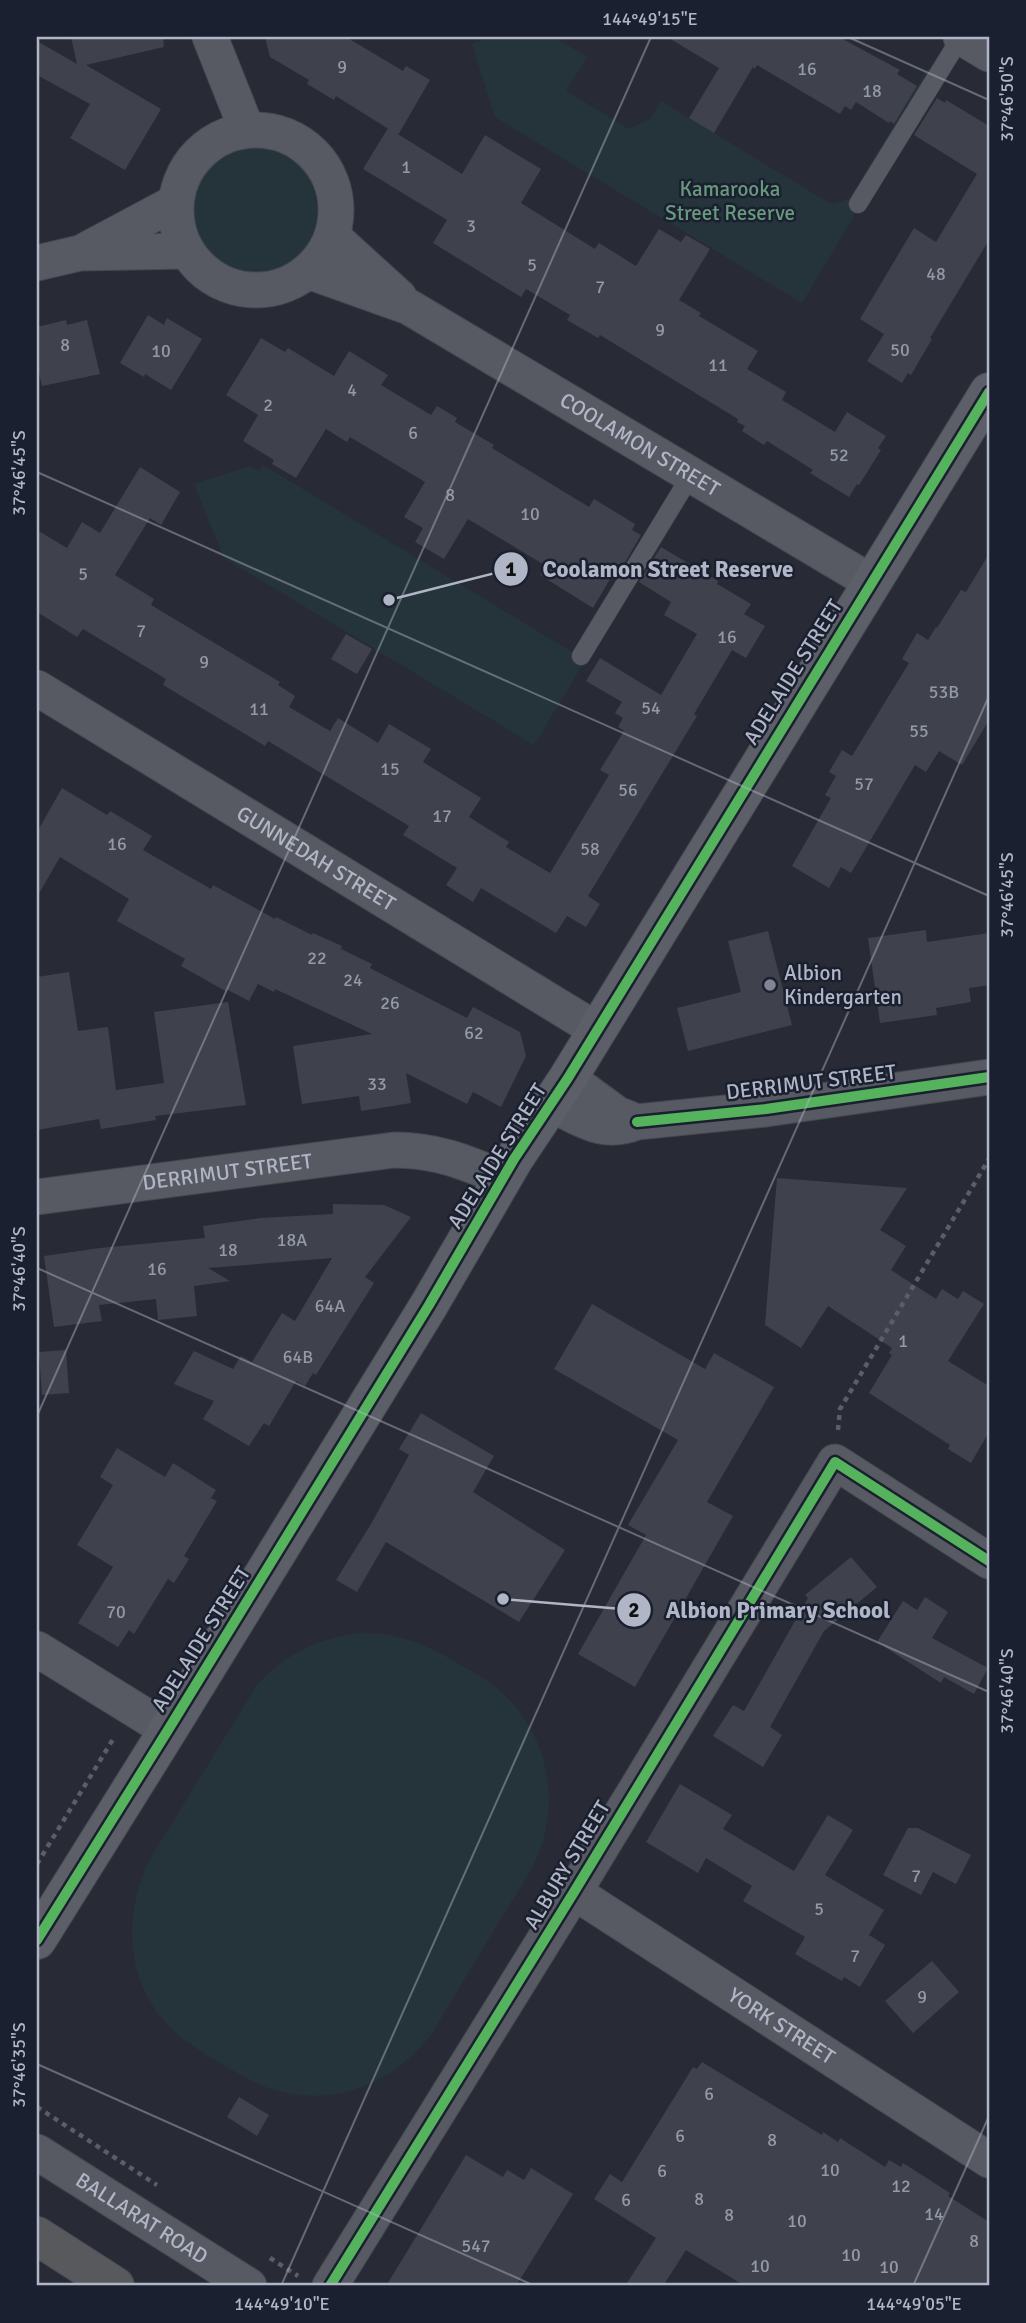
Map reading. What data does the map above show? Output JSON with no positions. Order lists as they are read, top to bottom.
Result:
{
  "streets": {
    "street": [
      "COOLAMON STREET",
      "ADELAIDE STREET",
      "GUNNEDAH STREET",
      "DERRIMUT STREET",
      "ALBURY STREET",
      "YORK STREET",
      "BALLARAT ROAD"
    ]
  },
  "crossings": [
    ["COOLAMON STREET", "ADELAIDE STREET"],
    ["ADELAIDE STREET", "GUNNEDAH STREET"],
    ["ADELAIDE STREET", "DERRIMUT STREET"],
    ["ALBURY STREET", "YORK STREET"]
  ],
  "parks": ["Kamarooka Street Reserve"],
  "places": ["Coolamon Street Reserve", "Albion Kindergarten", "Albion Primary School"],
  "house_numbers": [
    "9",
    "16",
    "18",
    "1",
    "3",
    "5",
    "48",
    "7",
    "9",
    "8",
    "50",
    "10",
    "11",
    "4",
    "2",
    "6",
    "52",
    "8",
    "10",
    "5",
    "7",
    "16",
    "9",
    "53B",
    "54",
    "11",
    "55",
    "15",
    "57",
    "56",
    "17",
    "16",
    "58",
    "22",
    "24",
    "26",
    "62",
    "33",
    "18A",
    "18",
    "16",
    "64A",
    "1",
    "64B",
    "70",
    "7",
    "5",
    "7",
    "9",
    "6",
    "6",
    "8",
    "10",
    "6",
    "12",
    "8",
    "6",
    "14",
    "8",
    "10",
    "8",
    "547",
    "10",
    "10",
    "10"
  ],
  "coordinates": [
    "144°49'15\"E",
    "37°46'50\"S",
    "37°46'45\"S",
    "37°46'40\"S",
    "37°46'35\"S",
    "144°49'10\"E",
    "144°49'05\"E"
  ]
}
